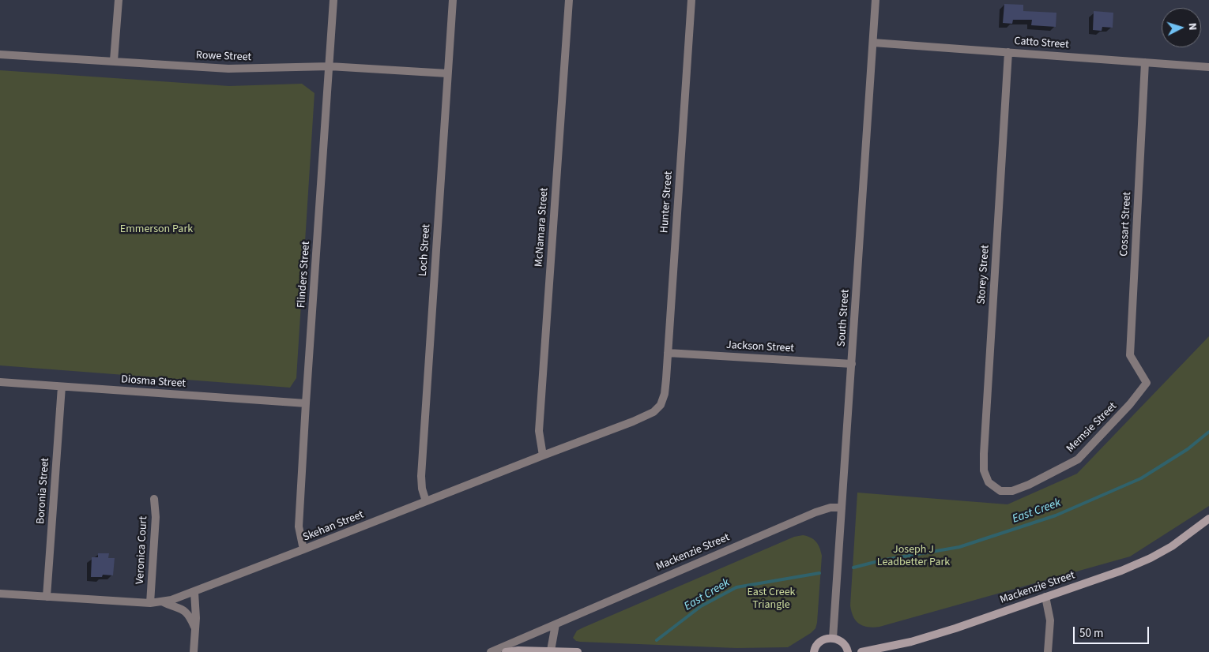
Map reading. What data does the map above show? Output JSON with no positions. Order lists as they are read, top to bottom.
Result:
{
  "streets": {
    "main road": ["Mackenzie Street"],
    "street": [
      "Catto Street",
      "Rowe Street",
      "Hunter Street",
      "Cossart Street",
      "McNamara Street",
      "Loch Street",
      "Flinders Street",
      "Storey Street",
      "South Street",
      "Jackson Street",
      "Diosma Street",
      "Memsie Street",
      "Boronia Street",
      "Skehan Street",
      "Veronica Court"
    ]
  },
  "crossings": [
    ["Catto Street", "Cossart Street"],
    ["Catto Street", "Storey Street"],
    ["Catto Street", "South Street"],
    ["Rowe Street", "Loch Street"],
    ["Rowe Street", "Flinders Street"],
    ["Hunter Street", "Jackson Street"],
    ["Hunter Street", "Skehan Street"],
    ["Cossart Street", "Memsie Street"],
    ["McNamara Street", "Skehan Street"],
    ["Loch Street", "Skehan Street"],
    ["Flinders Street", "Diosma Street"],
    ["Flinders Street", "Skehan Street"],
    ["Storey Street", "Memsie Street"],
    ["South Street", "Jackson Street"],
    ["South Street", "Mackenzie Street"],
    ["Diosma Street", "Boronia Street"],
    ["Boronia Street", "Skehan Street"],
    ["Skehan Street", "Veronica Court"]
  ],
  "water": ["East Creek"],
  "parks": ["Emmerson Park", "Joseph J Leadbetter Park", "East Creek Triangle"],
  "scale_bar": "50 m",
  "north": "right"
}
